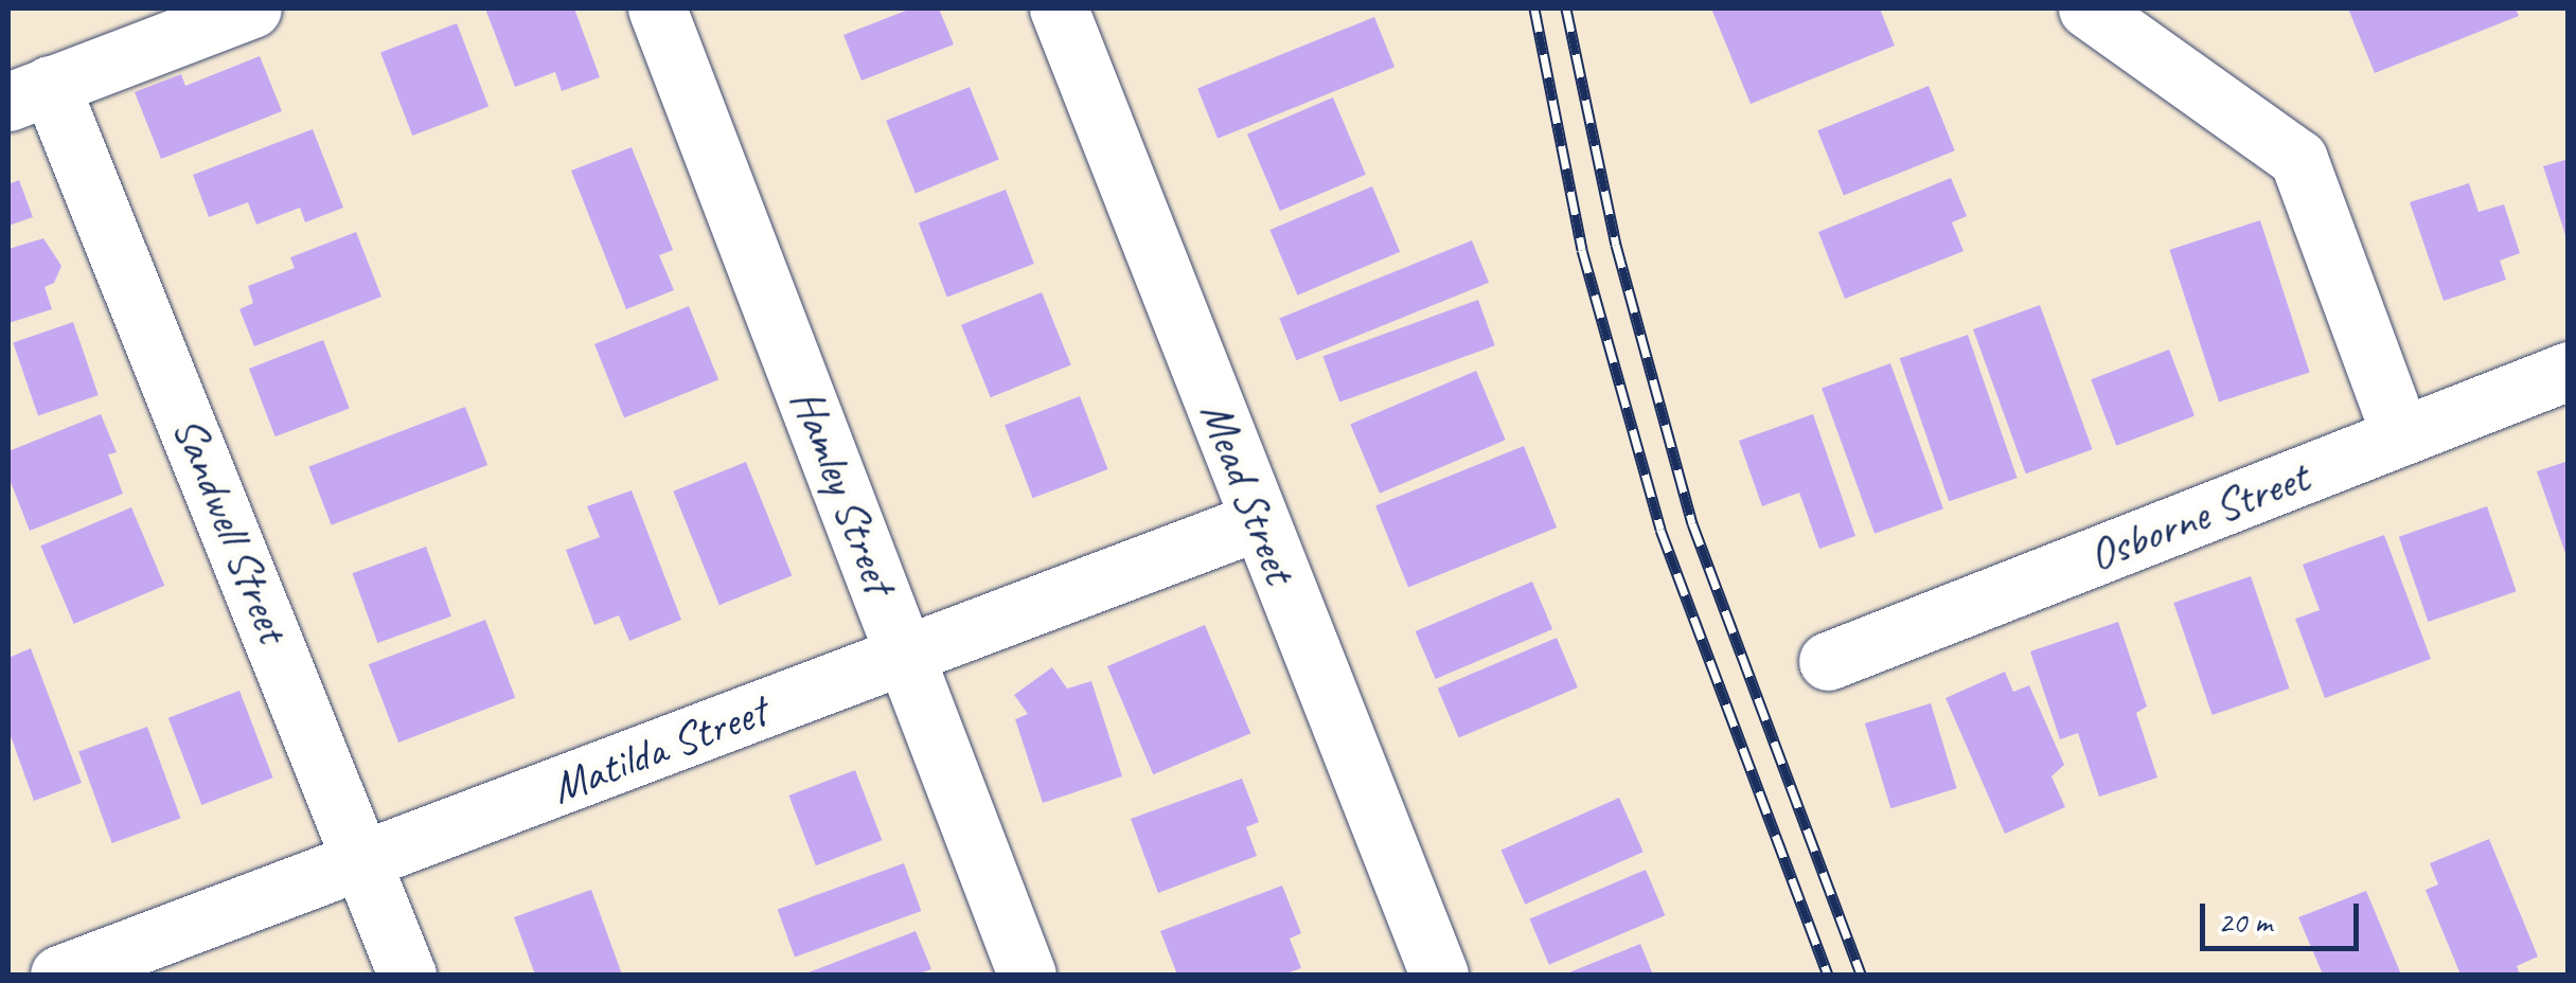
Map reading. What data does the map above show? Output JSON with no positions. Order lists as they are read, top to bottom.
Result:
{
  "streets": {
    "street": [
      "Hamley Street",
      "Mead Street",
      "Osborne Street",
      "Sandwell Street",
      "Matilda Street"
    ]
  },
  "crossings": [
    ["Hamley Street", "Matilda Street"],
    ["Mead Street", "Matilda Street"],
    ["Sandwell Street", "Matilda Street"]
  ],
  "scale_bar": "20 m"
}
